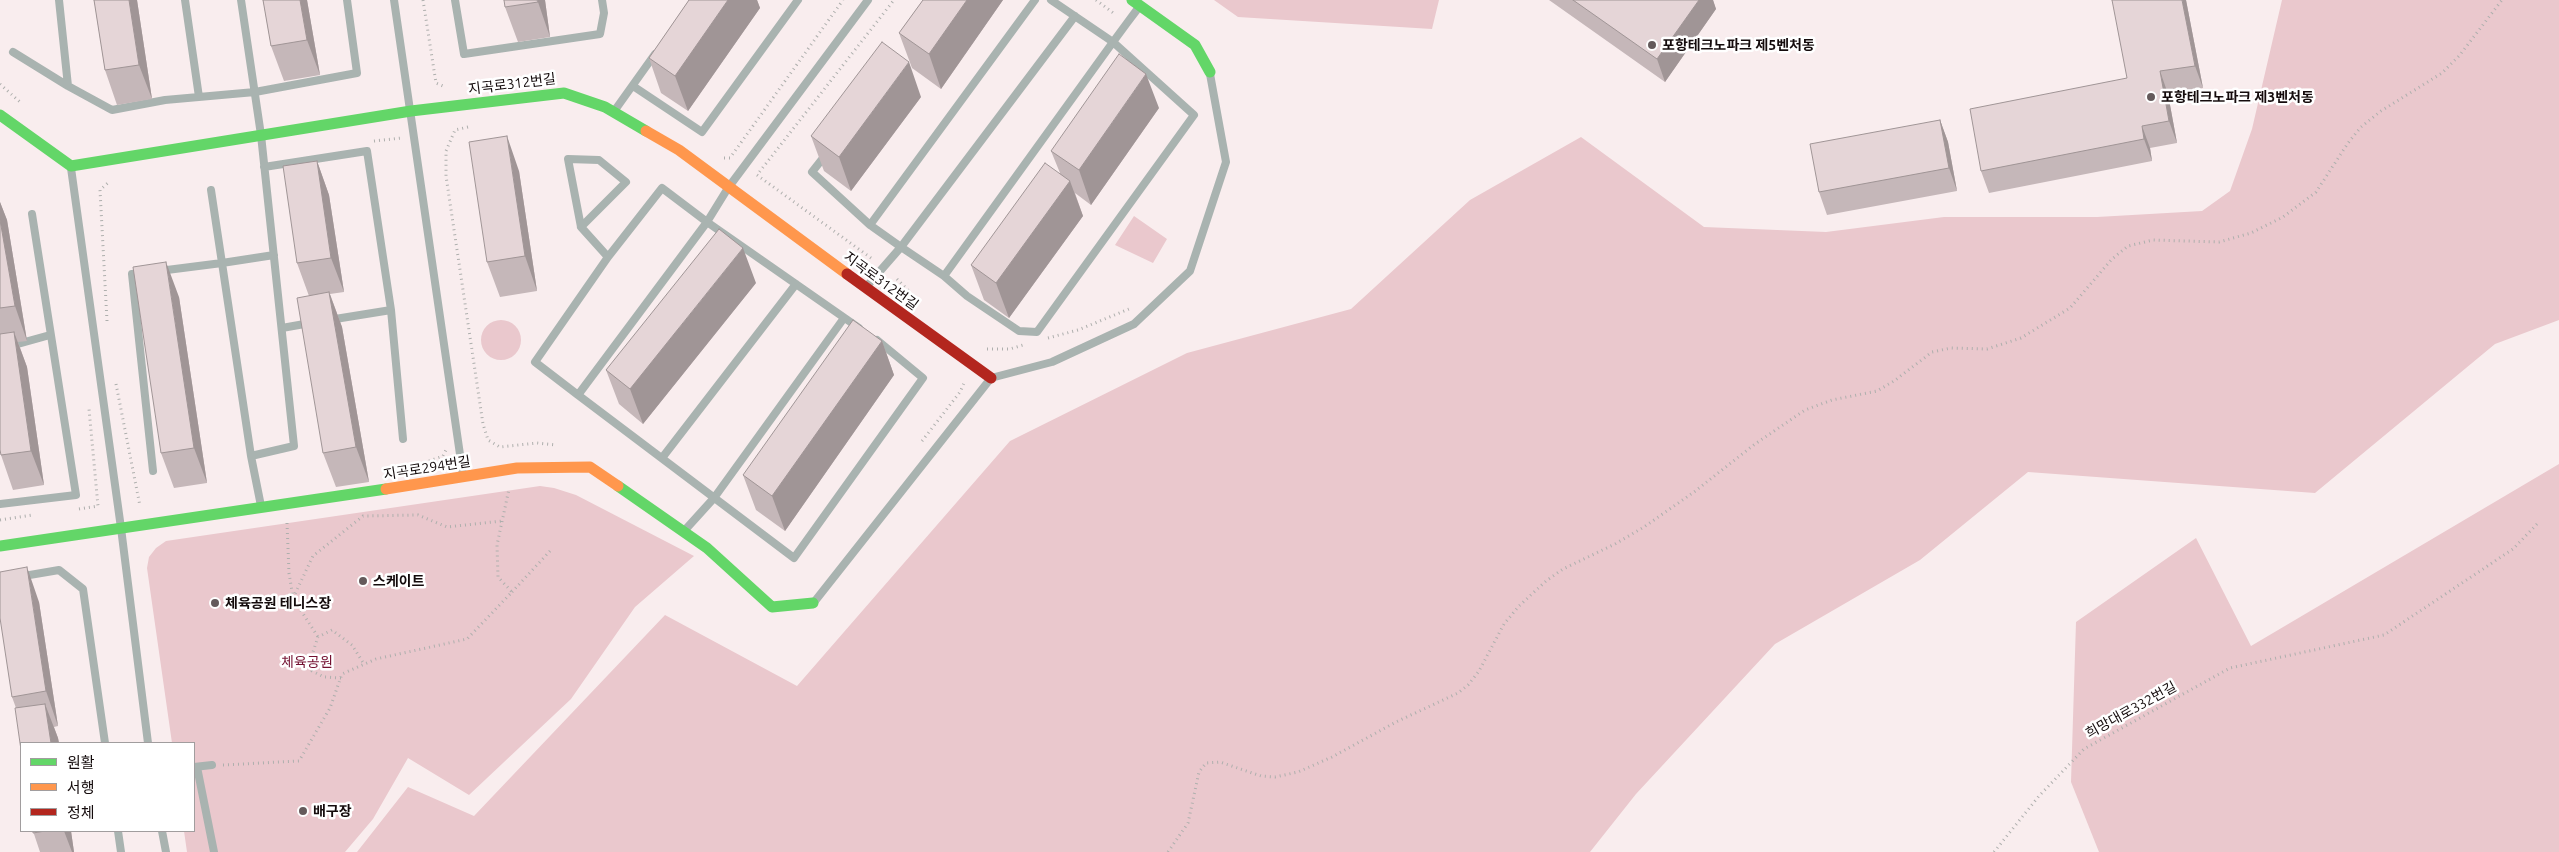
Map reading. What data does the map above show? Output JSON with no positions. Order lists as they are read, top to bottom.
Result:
{
  "streets": {
    "street": ["지곡로312번길", "지곡로294번길"],
    "path": ["희망대로332번길"]
  },
  "parks": ["체육공원"],
  "places": [
    "포항테크노파크 제5벤처동",
    "포항테크노파크 제3벤처동",
    "스케이트",
    "체육공원 테니스장",
    "배구장"
  ],
  "legend": ["원활", "서행", "정체"]
}
